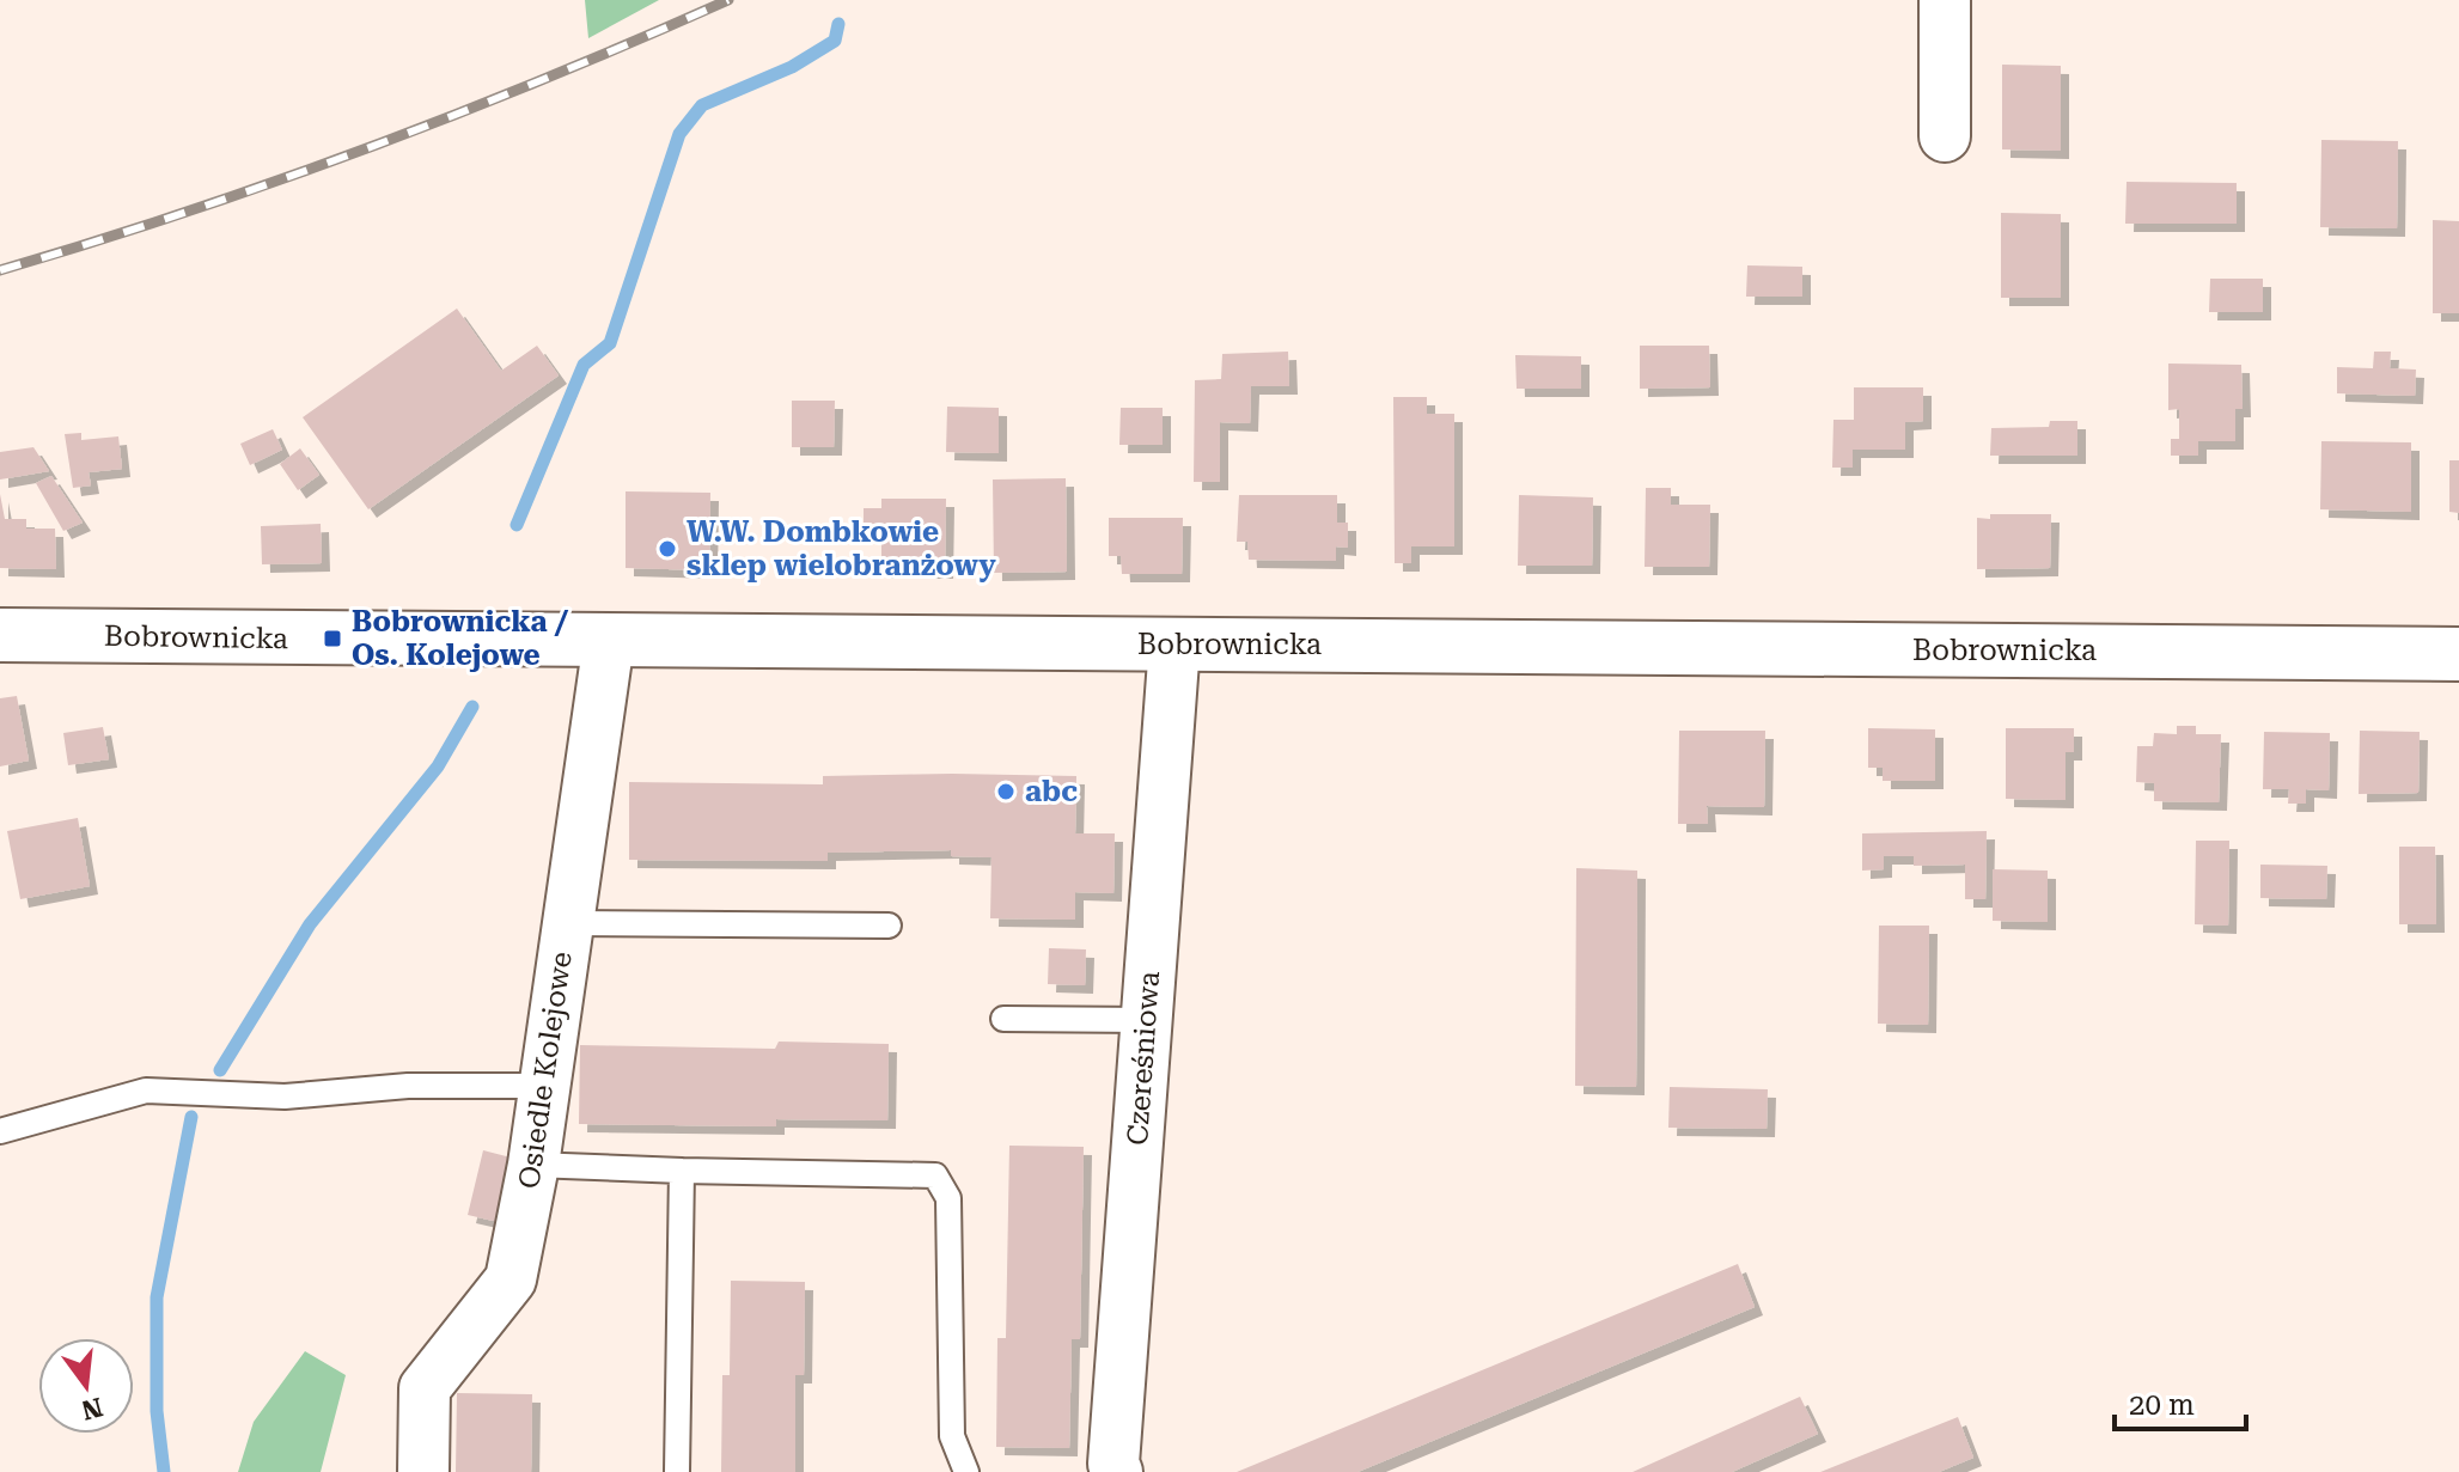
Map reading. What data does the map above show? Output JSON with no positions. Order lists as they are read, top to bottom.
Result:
{
  "streets": {
    "street": ["Bobrownicka", "Czereśniowa", "Osiedle Kolejowe"]
  },
  "crossings": [
    ["Bobrownicka", "Czereśniowa"],
    ["Bobrownicka", "Osiedle Kolejowe"]
  ],
  "places": {
    "other": ["W.W. Dombkowie sklep wielobranżowy", "abc"],
    "transit": ["Bobrownicka / Os. Kolejowe"]
  },
  "scale_bar": "20 m",
  "north": "bottom"
}
